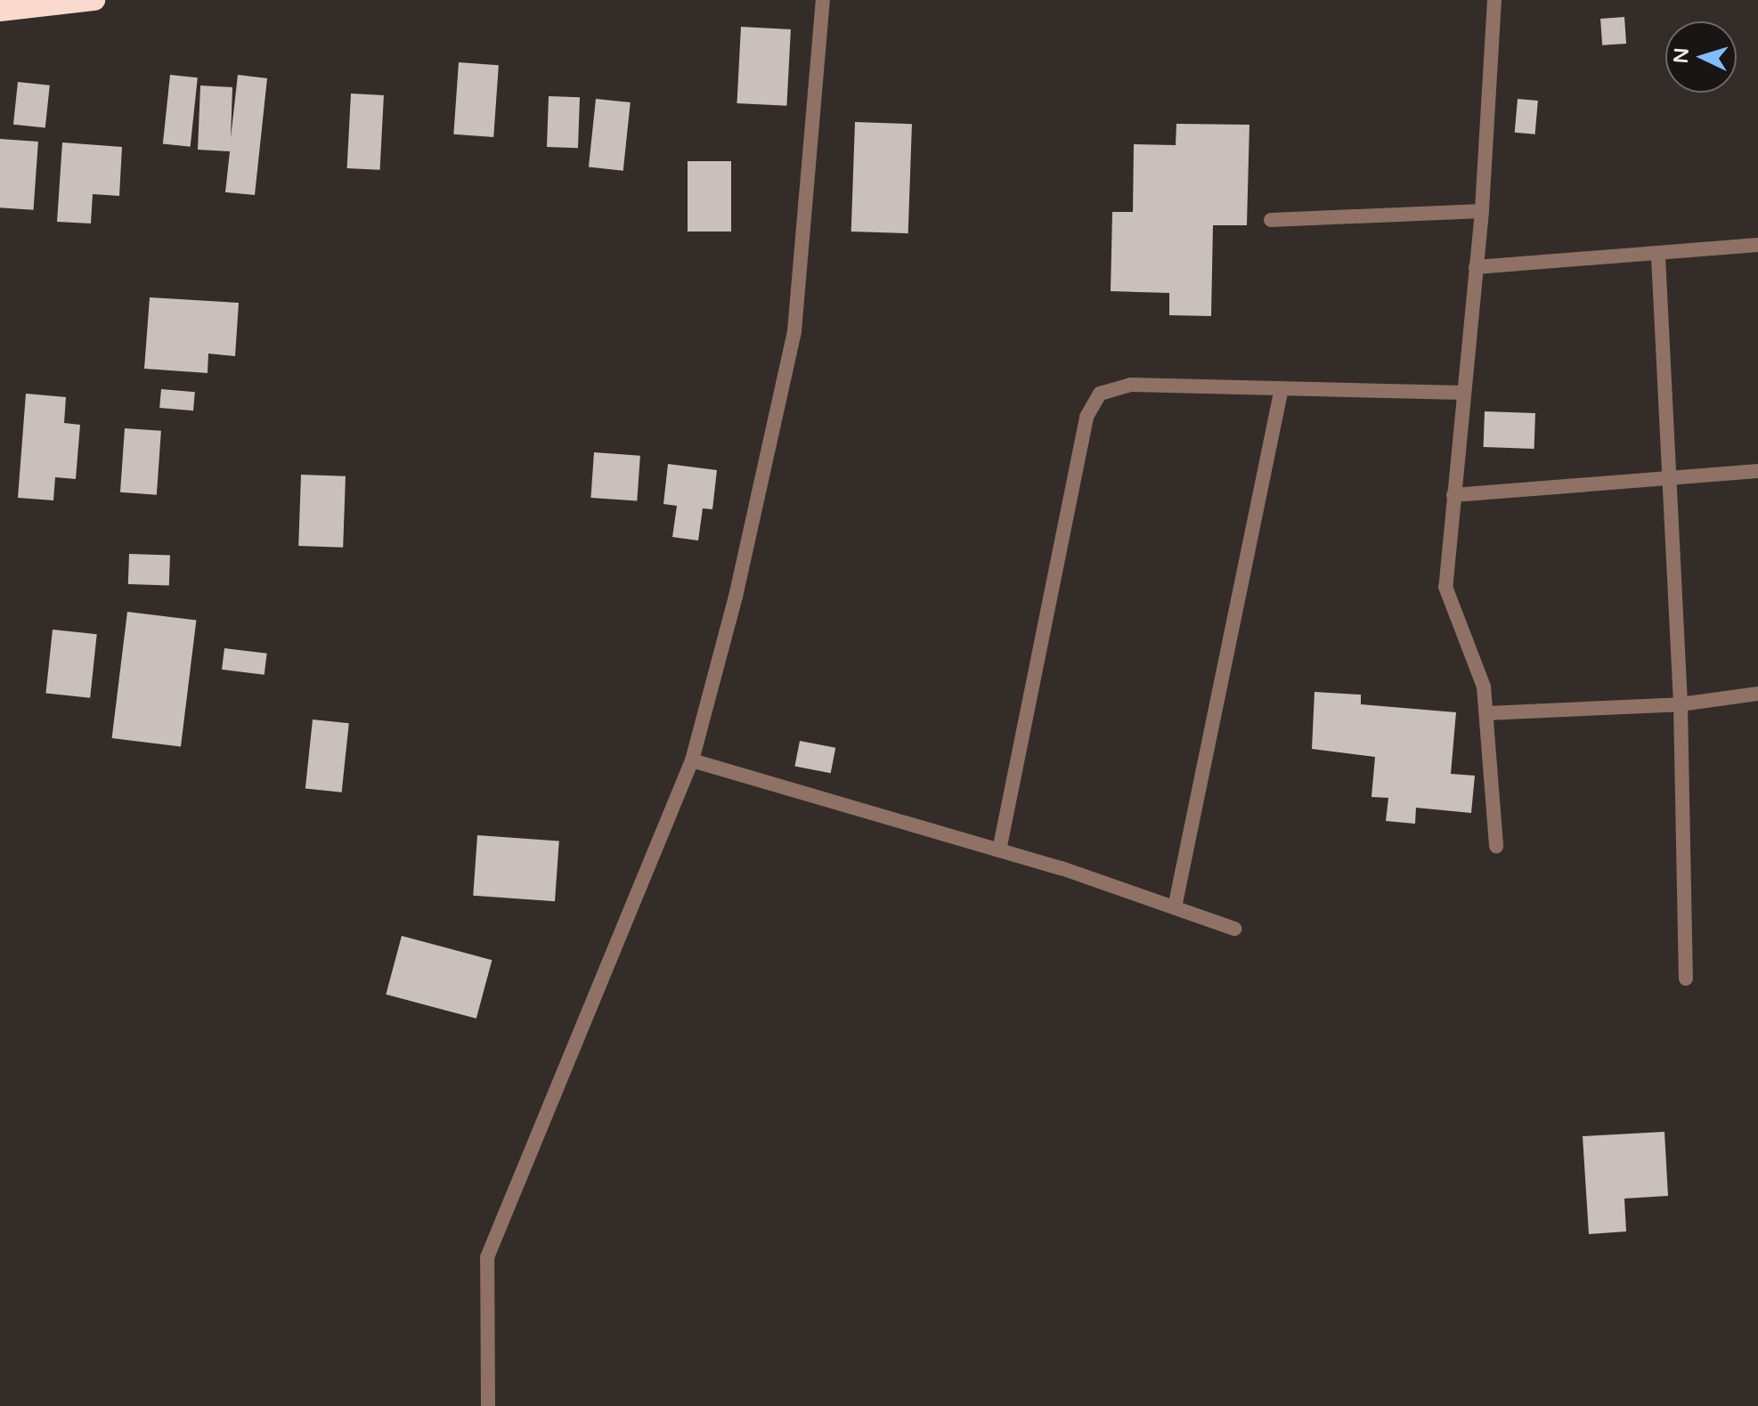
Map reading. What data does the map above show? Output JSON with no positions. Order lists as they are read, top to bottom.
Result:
{
  "north": "left"
}
